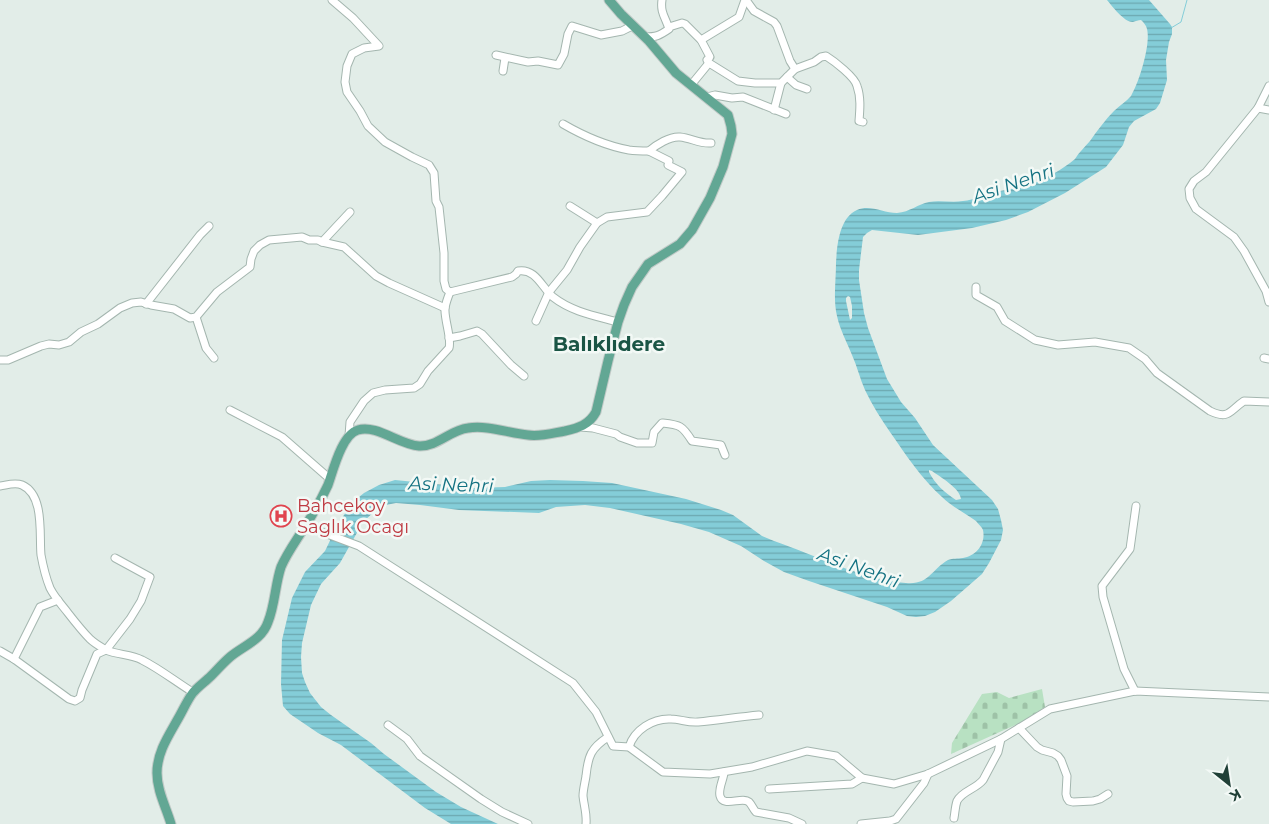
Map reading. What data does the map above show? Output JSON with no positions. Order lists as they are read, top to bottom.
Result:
{
  "districts": ["Balıklıdere"],
  "water": ["Asi Nehri"],
  "places": {
    "hospital": ["Bahcekoy Saglık Ocagı"]
  },
  "north": "bottom right"
}
